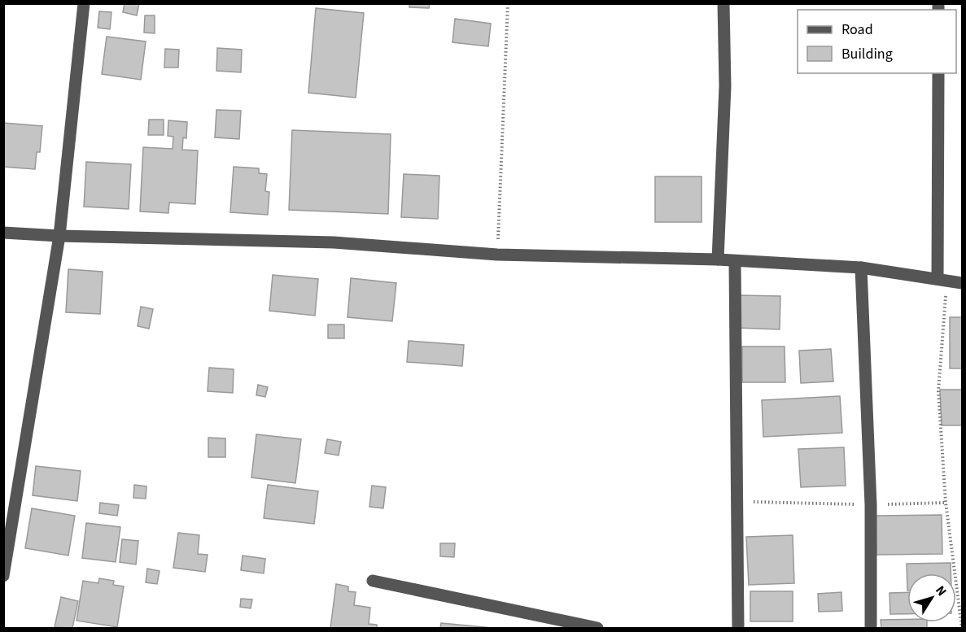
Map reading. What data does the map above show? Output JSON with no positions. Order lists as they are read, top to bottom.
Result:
{
  "legend": ["Road", "Building"],
  "north": "top right"
}
